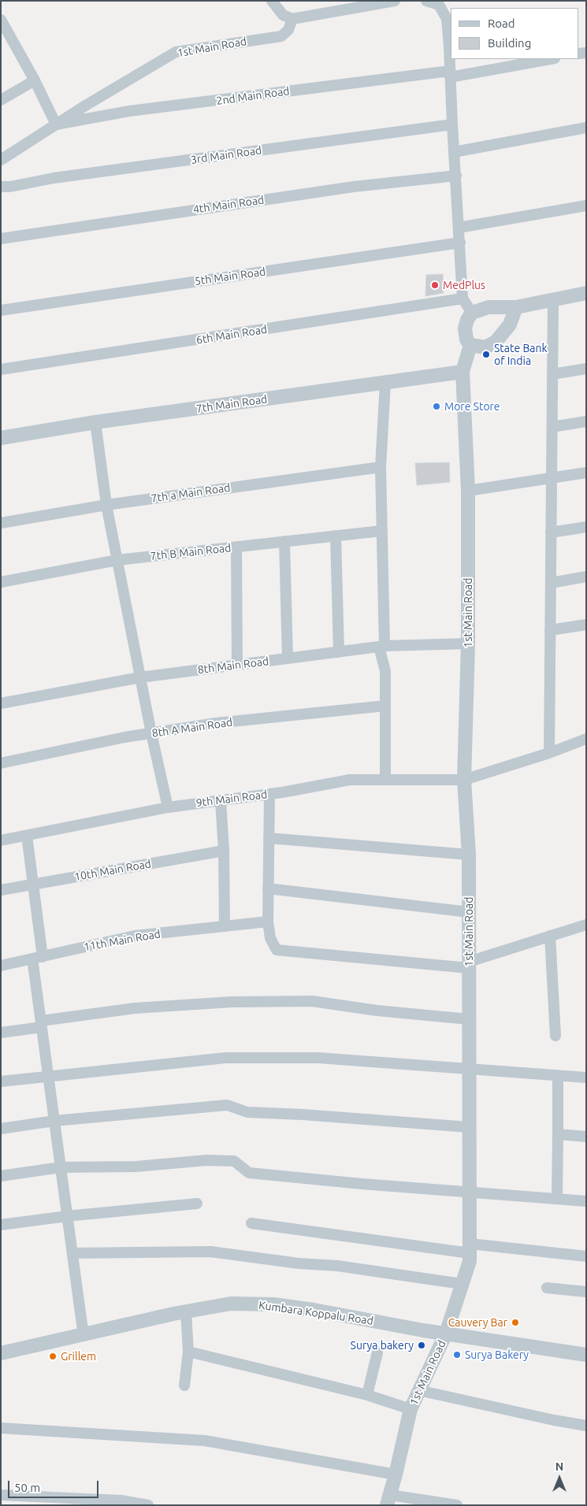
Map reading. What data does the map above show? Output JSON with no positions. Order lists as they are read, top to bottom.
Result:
{
  "streets": {
    "street": [
      "1st Main Road",
      "2nd Main Road",
      "3rd Main Road",
      "4th Main Road",
      "5th Main Road",
      "6th Main Road",
      "7th Main Road",
      "7th a Main Road",
      "7th B Main Road",
      "8th Main Road",
      "8th A Main Road",
      "9th Main Road",
      "10th Main Road",
      "11th Main Road",
      "Kumbara Koppalu Road"
    ]
  },
  "crossings": [
    ["1st Main Road", "2nd Main Road"],
    ["1st Main Road", "7th Main Road"],
    ["1st Main Road", "8th Main Road"],
    ["1st Main Road", "9th Main Road"],
    ["1st Main Road", "Kumbara Koppalu Road"]
  ],
  "places": [
    "MedPlus",
    "State Bank of India",
    "More Store",
    "Cauvery Bar",
    "Surya bakery",
    "Surya Bakery",
    "Grillem"
  ],
  "legend": ["Road", "Building"],
  "scale_bar": "50 m",
  "north": "top"
}
